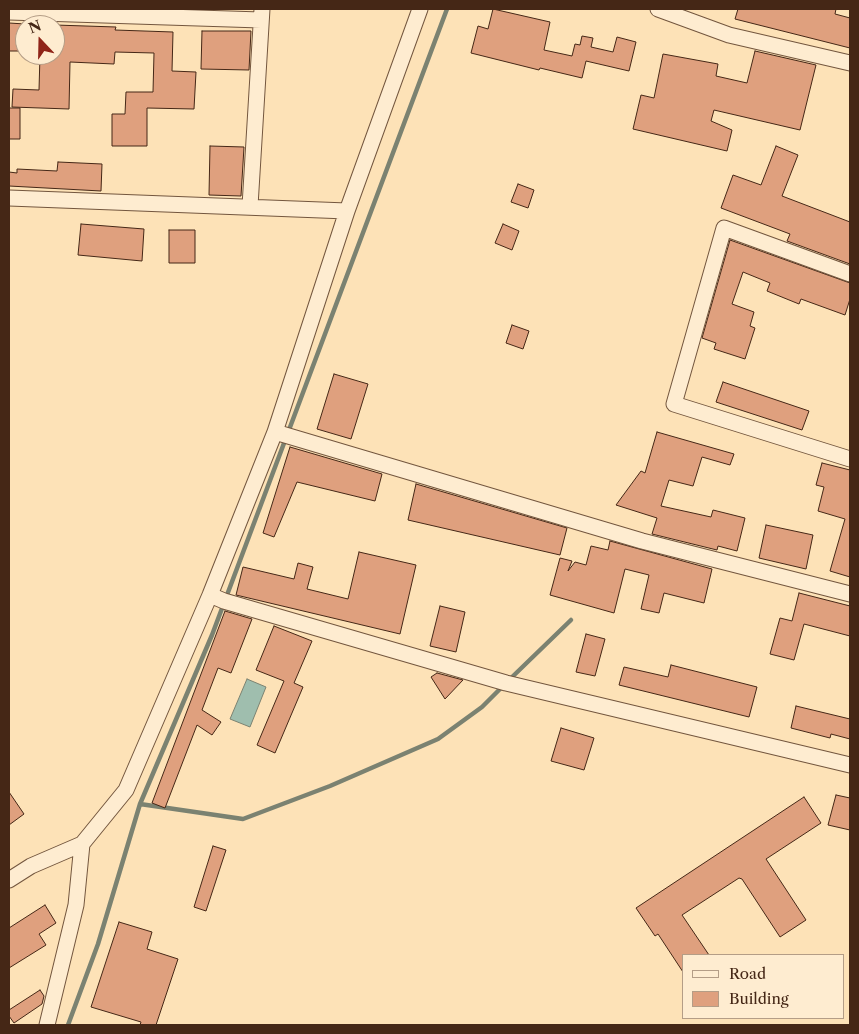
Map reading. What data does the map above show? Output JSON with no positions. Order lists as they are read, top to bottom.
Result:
{
  "legend": ["Road", "Building"],
  "north": "top"
}
